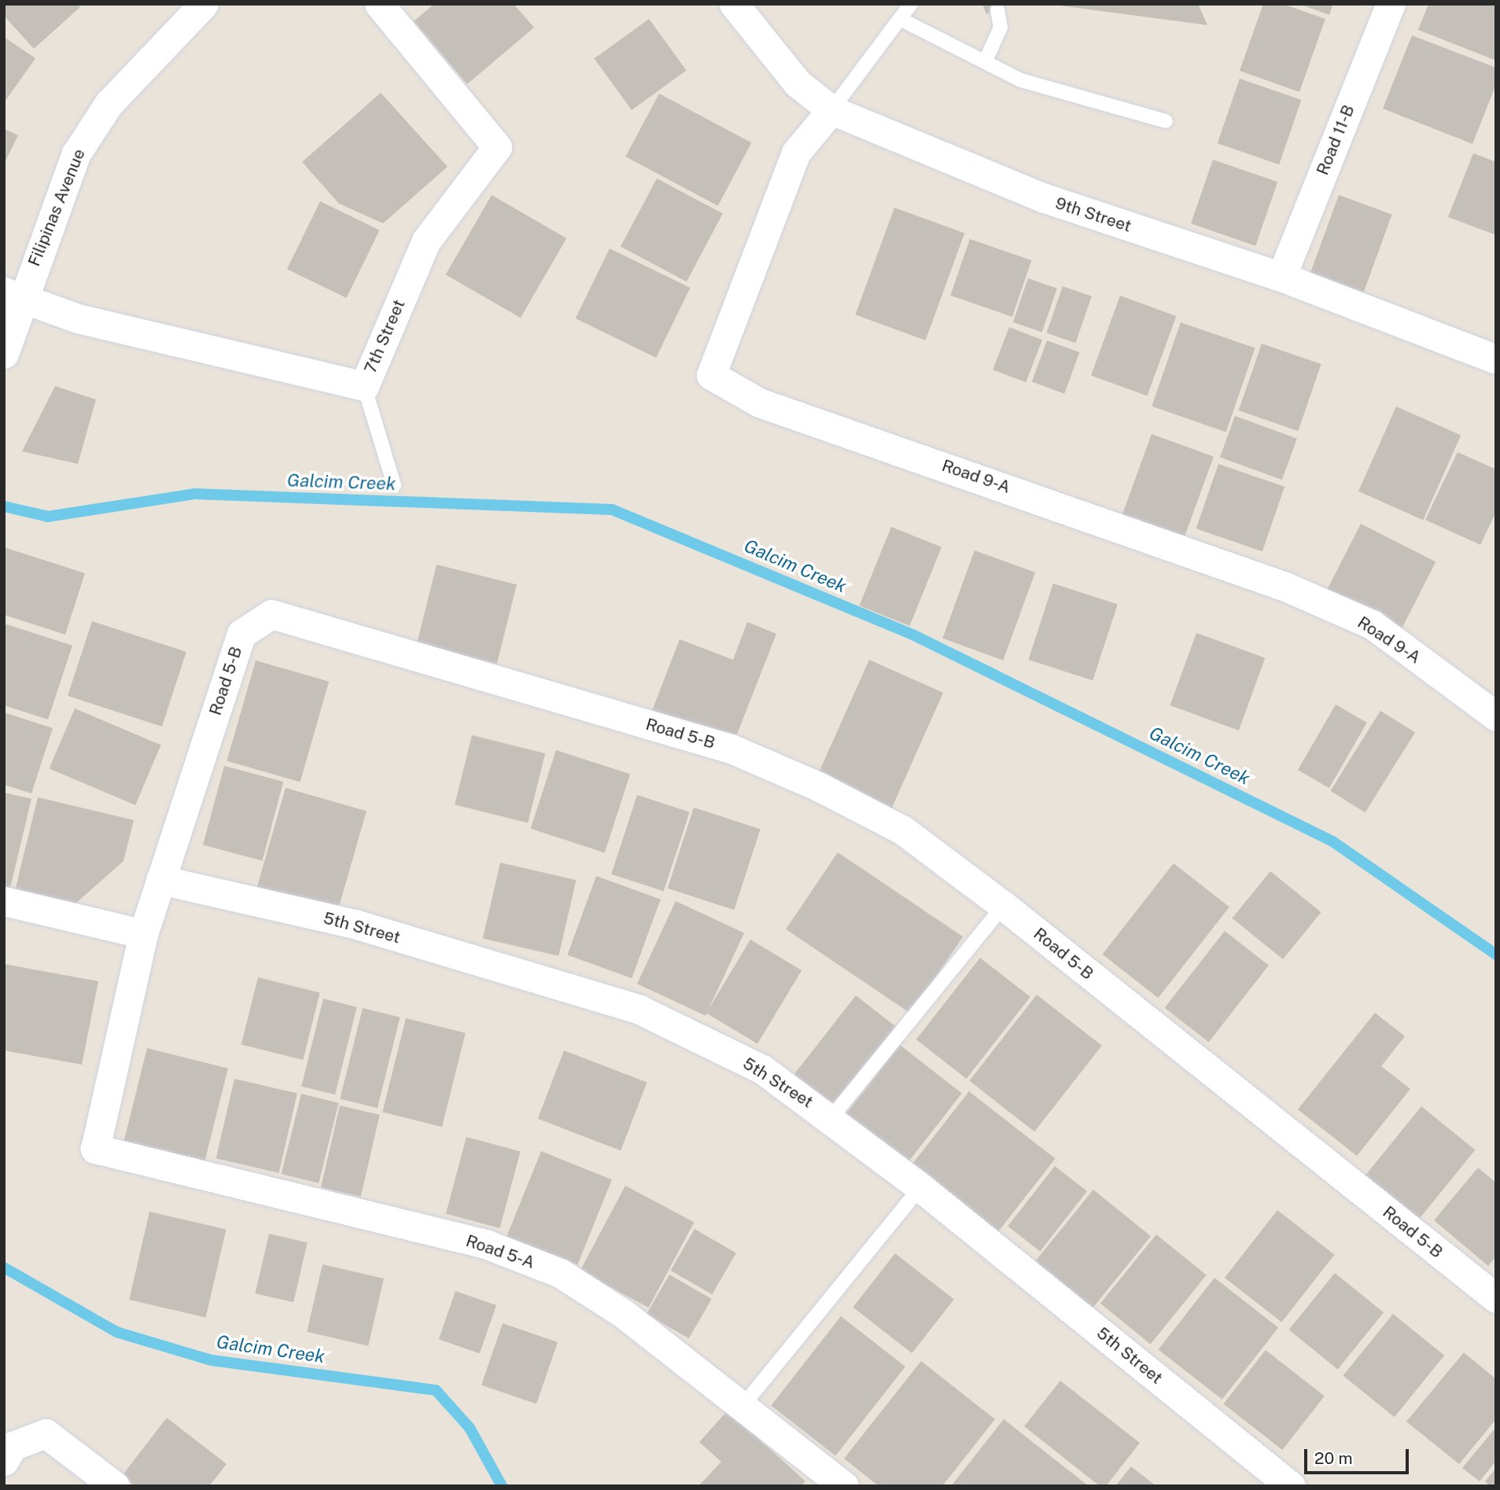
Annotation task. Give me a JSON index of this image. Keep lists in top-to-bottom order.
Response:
{
  "streets": {
    "street": [
      "Road 11-B",
      "Filipinas Avenue",
      "9th Street",
      "7th Street",
      "Road 9-A",
      "Road 5-B",
      "5th Street",
      "Road 5-A"
    ]
  },
  "crossings": [
    ["Road 11-B", "9th Street"],
    ["Filipinas Avenue", "7th Street"],
    ["9th Street", "Road 9-A"],
    ["Road 5-B", "5th Street"],
    ["Road 5-B", "Road 5-A"]
  ],
  "water": ["Galcim Creek"],
  "scale_bar": "20 m"
}
